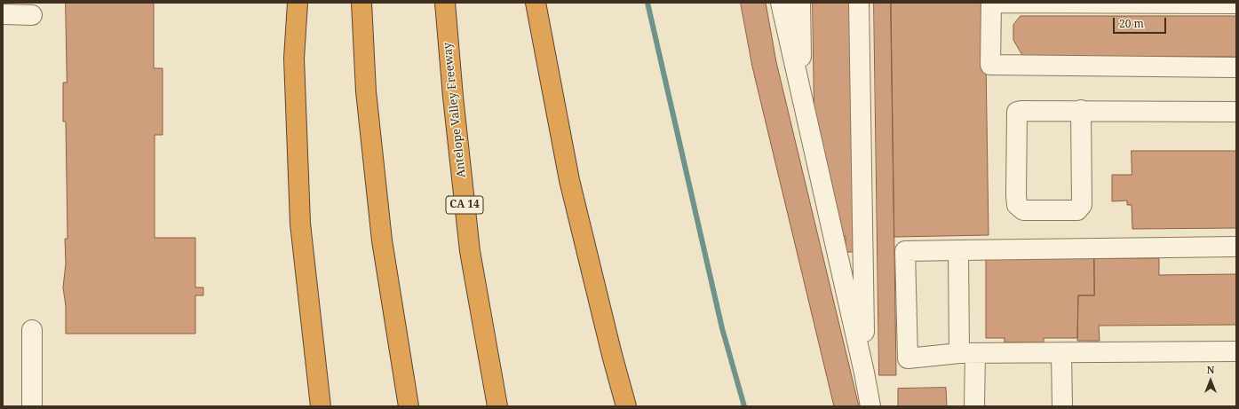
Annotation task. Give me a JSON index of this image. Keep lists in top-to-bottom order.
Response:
{
  "streets": {
    "highway": ["Antelope Valley Freeway", "CA 14"]
  },
  "scale_bar": "20 m",
  "north": "top"
}
